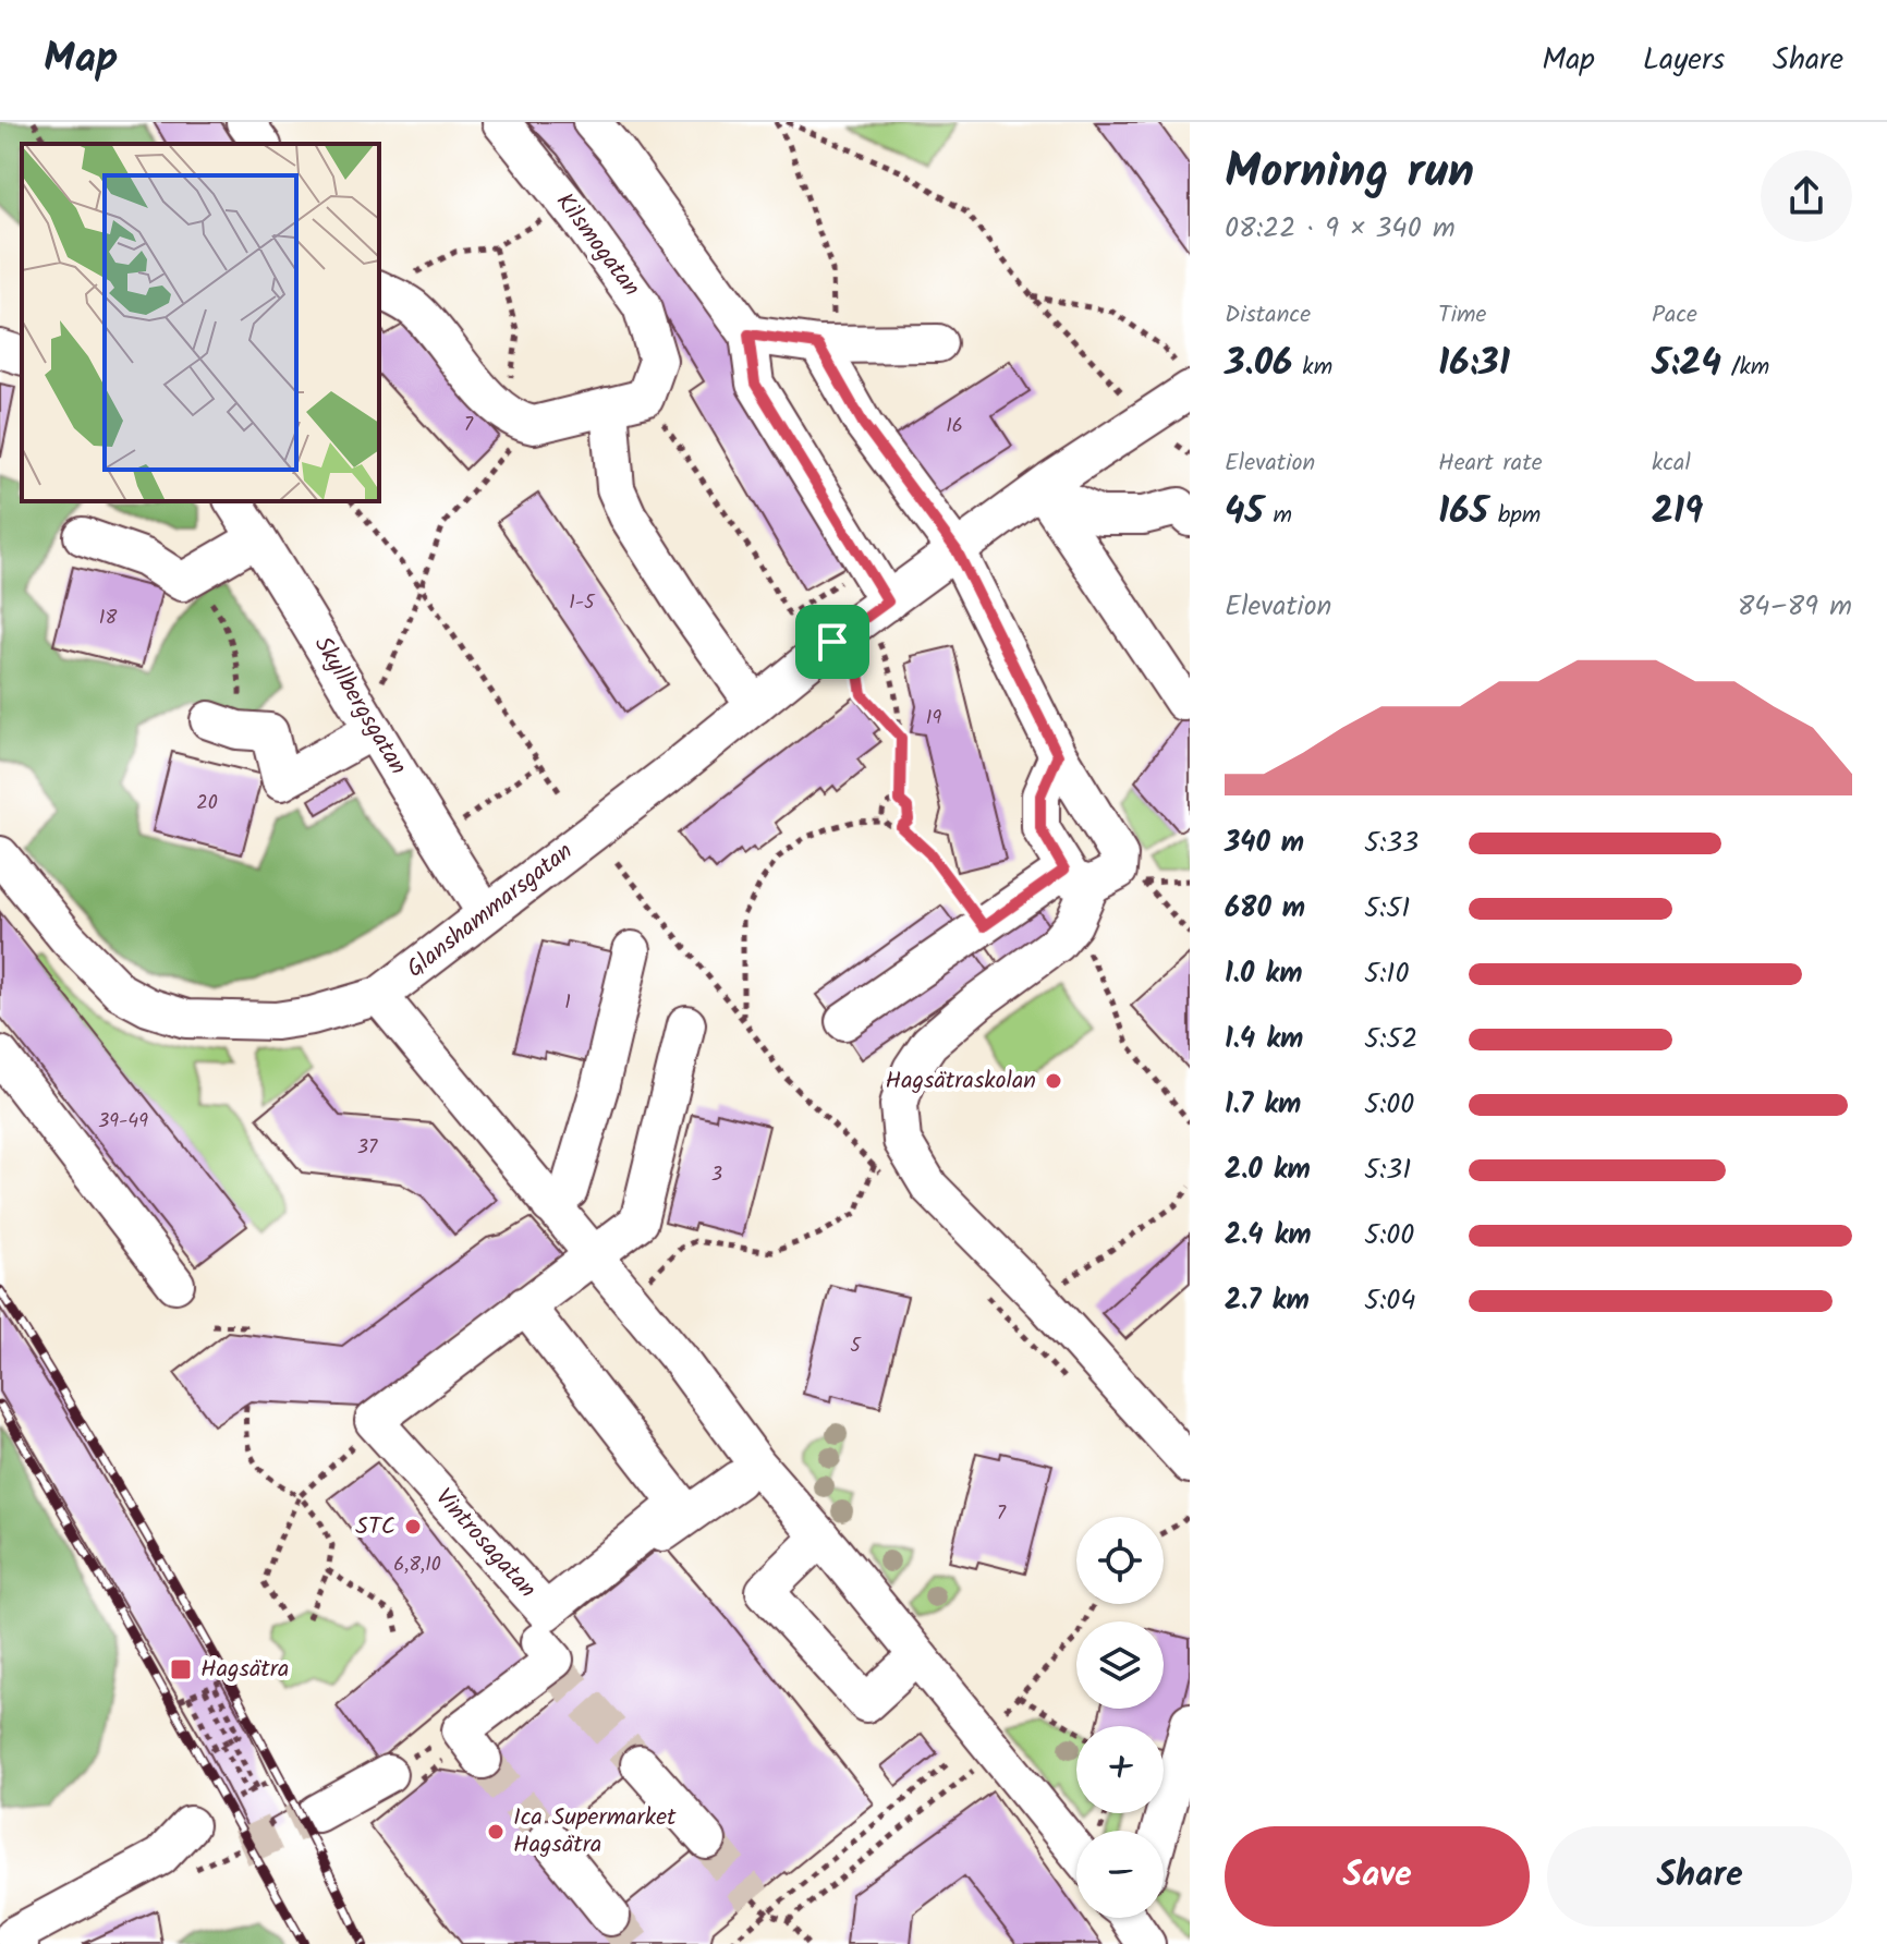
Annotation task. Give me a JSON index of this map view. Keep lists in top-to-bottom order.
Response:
{
  "streets": {
    "street": [
      "Kilsmogatan",
      "Skyllbergsgatan",
      "Glanshammarsgatan",
      "Vintrosagatan"
    ]
  },
  "crossings": [
    ["Kilsmogatan", "Glanshammarsgatan"],
    ["Skyllbergsgatan", "Glanshammarsgatan"]
  ],
  "places": {
    "other": ["Hagsätraskolan", "STC", "Ica Supermarket Hagsätra"],
    "transit": ["Hagsätra"]
  },
  "house_numbers": [
    "7",
    "16",
    "1-5",
    "18",
    "19",
    "20",
    "1",
    "39-49",
    "37",
    "3",
    "5",
    "7",
    "6,8,10"
  ],
  "page": {
    "header": "Map",
    "nav": ["Map", "Layers", "Share"],
    "heading": ["Morning run", "08:22 · 9 × 340 m"],
    "stats": [
      ["Distance", "3.06 km"],
      ["Time", "16:31"],
      ["Pace", "5:24 /km"],
      ["Elevation", "45 m"],
      ["Heart rate", "165 bpm"],
      ["kcal", "219"]
    ],
    "chart": ["Elevation", "84–89 m"],
    "list": [
      {
        "name": "340 m",
        "note": "5:33"
      },
      {
        "name": "680 m",
        "note": "5:51"
      },
      {
        "name": "1.0 km",
        "note": "5:10"
      },
      {
        "name": "1.4 km",
        "note": "5:52"
      },
      {
        "name": "1.7 km",
        "note": "5:00"
      },
      {
        "name": "2.0 km",
        "note": "5:31"
      },
      {
        "name": "2.4 km",
        "note": "5:00"
      },
      {
        "name": "2.7 km",
        "note": "5:04"
      }
    ],
    "map_buttons": ["+", "−"],
    "buttons": ["Save", "Share"]
  }
}
